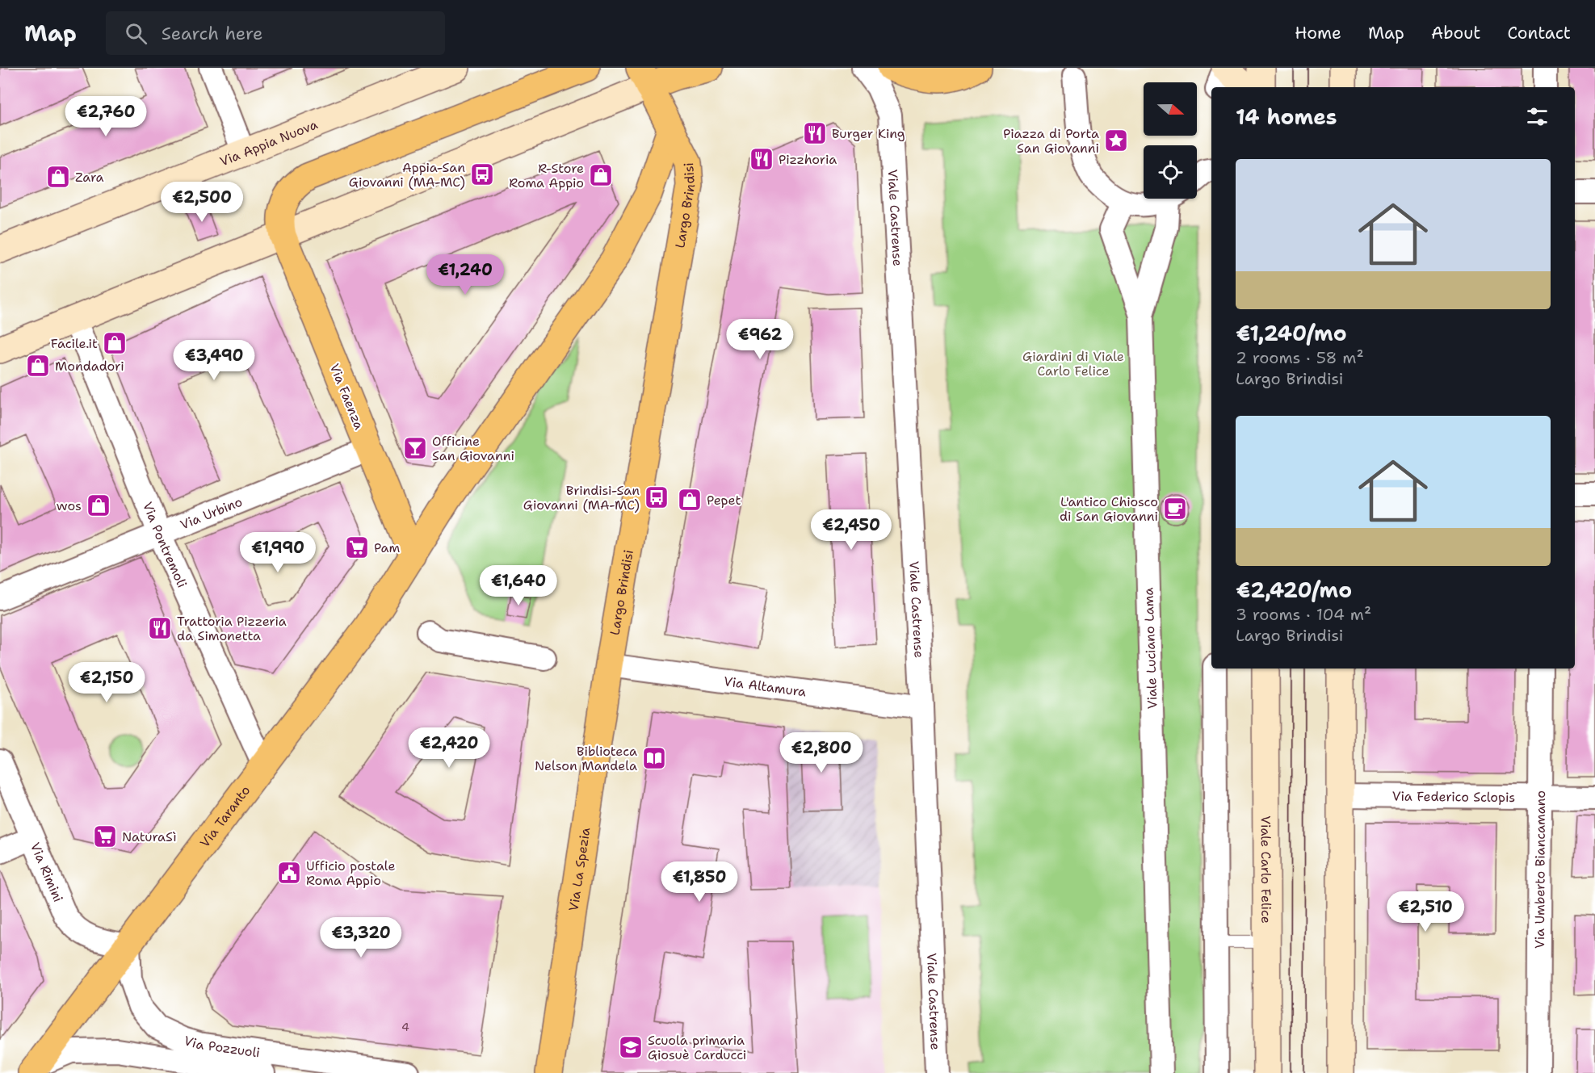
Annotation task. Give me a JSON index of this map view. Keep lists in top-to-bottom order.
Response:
{
  "streets": {
    "main road": [
      "Via Appia Nuova",
      "Largo Brindisi",
      "Via Faenza",
      "Via Taranto",
      "Via La Spezia",
      "Viale Carlo Felice"
    ],
    "street": [
      "Viale Castrense",
      "Via Urbino",
      "Via Pontremoli",
      "Viale Luciano Lama",
      "Via Altamura",
      "Via Federico Sclopis",
      "Via Umberto Biancamano",
      "Via Rimini",
      "Via Pozzuoli"
    ]
  },
  "crossings": [
    ["Largo Brindisi", "Via Faenza"],
    ["Largo Brindisi", "Via Altamura"],
    ["Largo Brindisi", "Via Taranto"],
    ["Largo Brindisi", "Via La Spezia"],
    ["Viale Castrense", "Via Altamura"],
    ["Via Faenza", "Via Urbino"],
    ["Via Faenza", "Via Taranto"],
    ["Via Urbino", "Via Pontremoli"],
    ["Via Pontremoli", "Via Taranto"],
    ["Via Altamura", "Via La Spezia"],
    ["Via Federico Sclopis", "Via Umberto Biancamano"],
    ["Via Taranto", "Via Rimini"],
    ["Via Taranto", "Via Pozzuoli"],
    ["Via Rimini", "Via Pozzuoli"]
  ],
  "parks": ["Giardini di Viale Carlo Felice"],
  "places": {
    "restaurant": ["Burger King", "Pizzhoria", "Trattoria Pizzeria da Simonetta"],
    "place": ["Piazza di Porta San Giovanni"],
    "bus stop": ["Appia-San Giovanni (MA-MC)", "Brindisi-San Giovanni (MA-MC)"],
    "shop": [
      "R-Store Roma Appio",
      "Zara",
      "Facile.it",
      "Mondadori",
      "Pepet",
      "wos"
    ],
    "bar": ["Officine San Giovanni"],
    "cafe": ["L'antico Chiosco di San Giovanni"],
    "supermarket": ["Pam", "NaturaSì"],
    "library": ["Biblioteca Nelson Mandela"],
    "public building": ["Ufficio postale Roma Appio"],
    "school or university": ["Scuola primaria Giosuè Carducci"]
  },
  "house_numbers": ["4"],
  "north": "right",
  "page": {
    "header": "Map",
    "search": "Search here",
    "nav": [
      "Home",
      "Map",
      "About",
      "Contact"
    ],
    "heading": "14 homes",
    "price": [
      "€2,760",
      "€2,500",
      "€1,240",
      "€962",
      "€3,490",
      "€2,450",
      "€1,990",
      "€1,640",
      "€2,150",
      "€2,420",
      "€2,800",
      "€1,850",
      "€2,510",
      "€3,320"
    ],
    "list": [
      {
        "name": "€1,240/mo",
        "note": "2 rooms · 58 m² · Largo Brindisi"
      },
      {
        "name": "€2,420/mo",
        "note": "3 rooms · 104 m² · Largo Brindisi"
      }
    ]
  }
}
